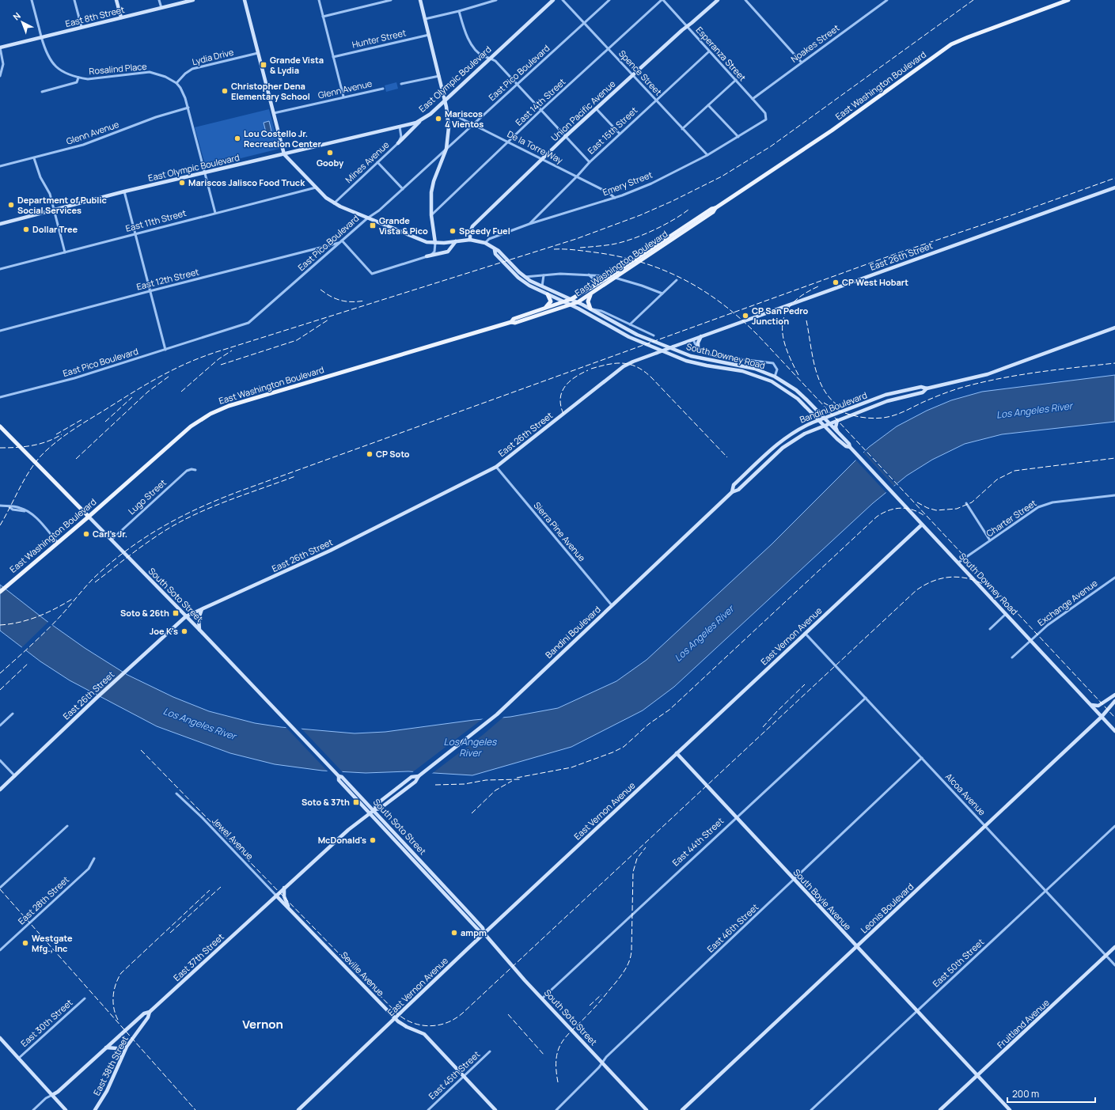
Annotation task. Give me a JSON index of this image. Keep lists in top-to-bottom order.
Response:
{
  "streets": {
    "main road": [
      "East 8th Street",
      "East Olympic Boulevard",
      "East Washington Boulevard",
      "Union Pacific Avenue",
      "East 26th Street",
      "South Downey Road",
      "Bandini Boulevard",
      "South Soto Street",
      "East Vernon Avenue",
      "South Boyle Avenue",
      "Leonis Boulevard",
      "East 37th Street",
      "Seville Avenue",
      "Fruitland Avenue",
      "East 38th Street"
    ],
    "street": [
      "Hunter Street",
      "Noakes Street",
      "Esperanza Street",
      "Lydia Drive",
      "Rosalind Place",
      "East Pico Boulevard",
      "Spence Street",
      "Glenn Avenue",
      "East 14th Street",
      "East 15th Street",
      "De la Torre Way",
      "Mines Avenue",
      "Emery Street",
      "East 11th Street",
      "East 12th Street",
      "Lugo Street",
      "Charter Street",
      "Sierra Pine Avenue",
      "Exchange Avenue",
      "Alcoa Avenue",
      "Jewel Avenue",
      "East 44th Street",
      "East 28th Street",
      "East 46th Street",
      "East 50th Street",
      "East 30th Street",
      "East 45th Street"
    ]
  },
  "crossings": [
    ["East 8th Street", "Rosalind Place"],
    ["Noakes Street", "Esperanza Street"],
    ["Esperanza Street", "East 14th Street"],
    ["Esperanza Street", "Union Pacific Avenue"],
    ["Esperanza Street", "East 15th Street"],
    ["Esperanza Street", "Emery Street"],
    ["Lydia Drive", "Rosalind Place"],
    ["East Pico Boulevard", "Spence Street"],
    ["East Pico Boulevard", "De la Torre Way"],
    ["East Pico Boulevard", "East 12th Street"],
    ["Spence Street", "East 14th Street"],
    ["Spence Street", "Union Pacific Avenue"],
    ["Spence Street", "East 15th Street"],
    ["Spence Street", "Emery Street"],
    ["East Olympic Boulevard", "Mines Avenue"],
    ["East Washington Boulevard", "South Downey Road"],
    ["East Washington Boulevard", "South Soto Street"],
    ["East 14th Street", "De la Torre Way"],
    ["Union Pacific Avenue", "De la Torre Way"],
    ["Union Pacific Avenue", "South Downey Road"],
    ["East 15th Street", "De la Torre Way"],
    ["East 15th Street", "Emery Street"],
    ["De la Torre Way", "Emery Street"],
    ["Emery Street", "South Downey Road"],
    ["East 26th Street", "South Downey Road"],
    ["East 26th Street", "Sierra Pine Avenue"],
    ["East 26th Street", "South Soto Street"],
    ["South Downey Road", "Bandini Boulevard"],
    ["South Downey Road", "Charter Street"],
    ["South Downey Road", "Exchange Avenue"],
    ["South Downey Road", "East Vernon Avenue"],
    ["South Downey Road", "Leonis Boulevard"],
    ["Bandini Boulevard", "Sierra Pine Avenue"],
    ["Bandini Boulevard", "South Soto Street"],
    ["Bandini Boulevard", "East 37th Street"],
    ["Lugo Street", "South Soto Street"],
    ["South Soto Street", "East Vernon Avenue"],
    ["South Soto Street", "East 44th Street"],
    ["South Soto Street", "East 46th Street"],
    ["South Soto Street", "East 37th Street"],
    ["East Vernon Avenue", "Alcoa Avenue"],
    ["East Vernon Avenue", "South Boyle Avenue"],
    ["East Vernon Avenue", "Seville Avenue"],
    ["Alcoa Avenue", "East 44th Street"],
    ["Alcoa Avenue", "Leonis Boulevard"],
    ["Alcoa Avenue", "East 46th Street"],
    ["Alcoa Avenue", "East 50th Street"],
    ["Alcoa Avenue", "Fruitland Avenue"],
    ["Jewel Avenue", "East 37th Street"],
    ["Jewel Avenue", "Seville Avenue"],
    ["East 44th Street", "South Boyle Avenue"],
    ["South Boyle Avenue", "Leonis Boulevard"],
    ["South Boyle Avenue", "East 46th Street"],
    ["South Boyle Avenue", "East 50th Street"],
    ["South Boyle Avenue", "Fruitland Avenue"],
    ["East 37th Street", "Seville Avenue"],
    ["East 37th Street", "East 38th Street"],
    ["Seville Avenue", "East 45th Street"]
  ],
  "districts": ["Vernon"],
  "water": ["Los Angeles River"],
  "places": {
    "transit": [
      "Grande Vista & Lydia",
      "Grande Vista & Pico",
      "Soto & 26th",
      "Soto & 37th"
    ],
    "other": [
      "Christopher Dena Elementary School",
      "Mariscos 4 Vientos",
      "Lou Costello Jr. Recreation Center",
      "Gooby",
      "Mariscos Jalisco Food Truck",
      "Department of Public Social Services",
      "Dollar Tree",
      "Speedy Fuel",
      "CP West Hobart",
      "CP San Pedro Junction",
      "CP Soto",
      "Carl's Jr.",
      "Joe K's",
      "McDonald's",
      "ampm",
      "Westgate Mfg., Inc"
    ]
  },
  "scale_bar": "200 m",
  "north": "top left"
}
